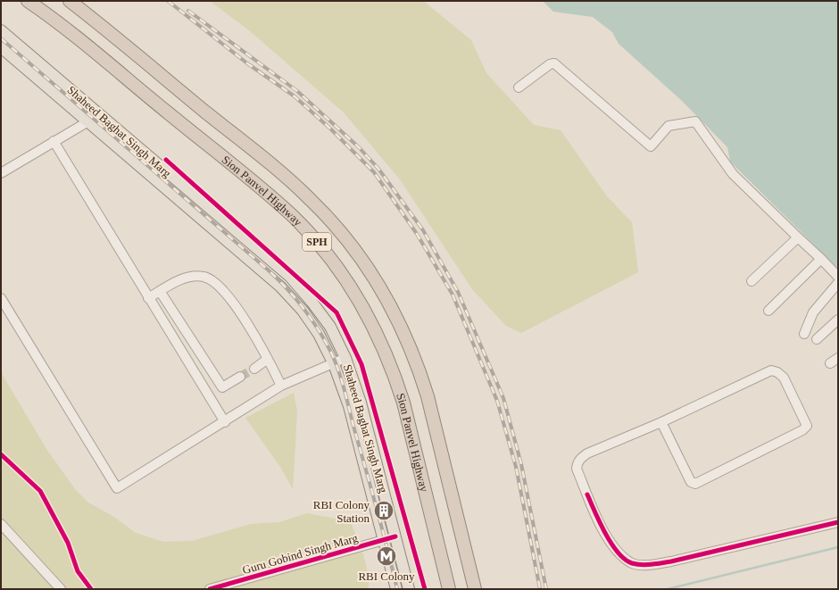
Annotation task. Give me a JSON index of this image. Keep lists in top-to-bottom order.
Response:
{
  "streets": {
    "highway": ["Sion Panvel Highway", "SPH"],
    "main road": ["Shaheed Baghat Singh Marg"],
    "street": ["Guru Gobind Singh Marg"]
  },
  "crossings": [
    ["Shaheed Baghat Singh Marg", "Guru Gobind Singh Marg"]
  ],
  "places": {
    "building": ["RBI Colony Station"],
    "metro station": ["RBI Colony"]
  }
}
